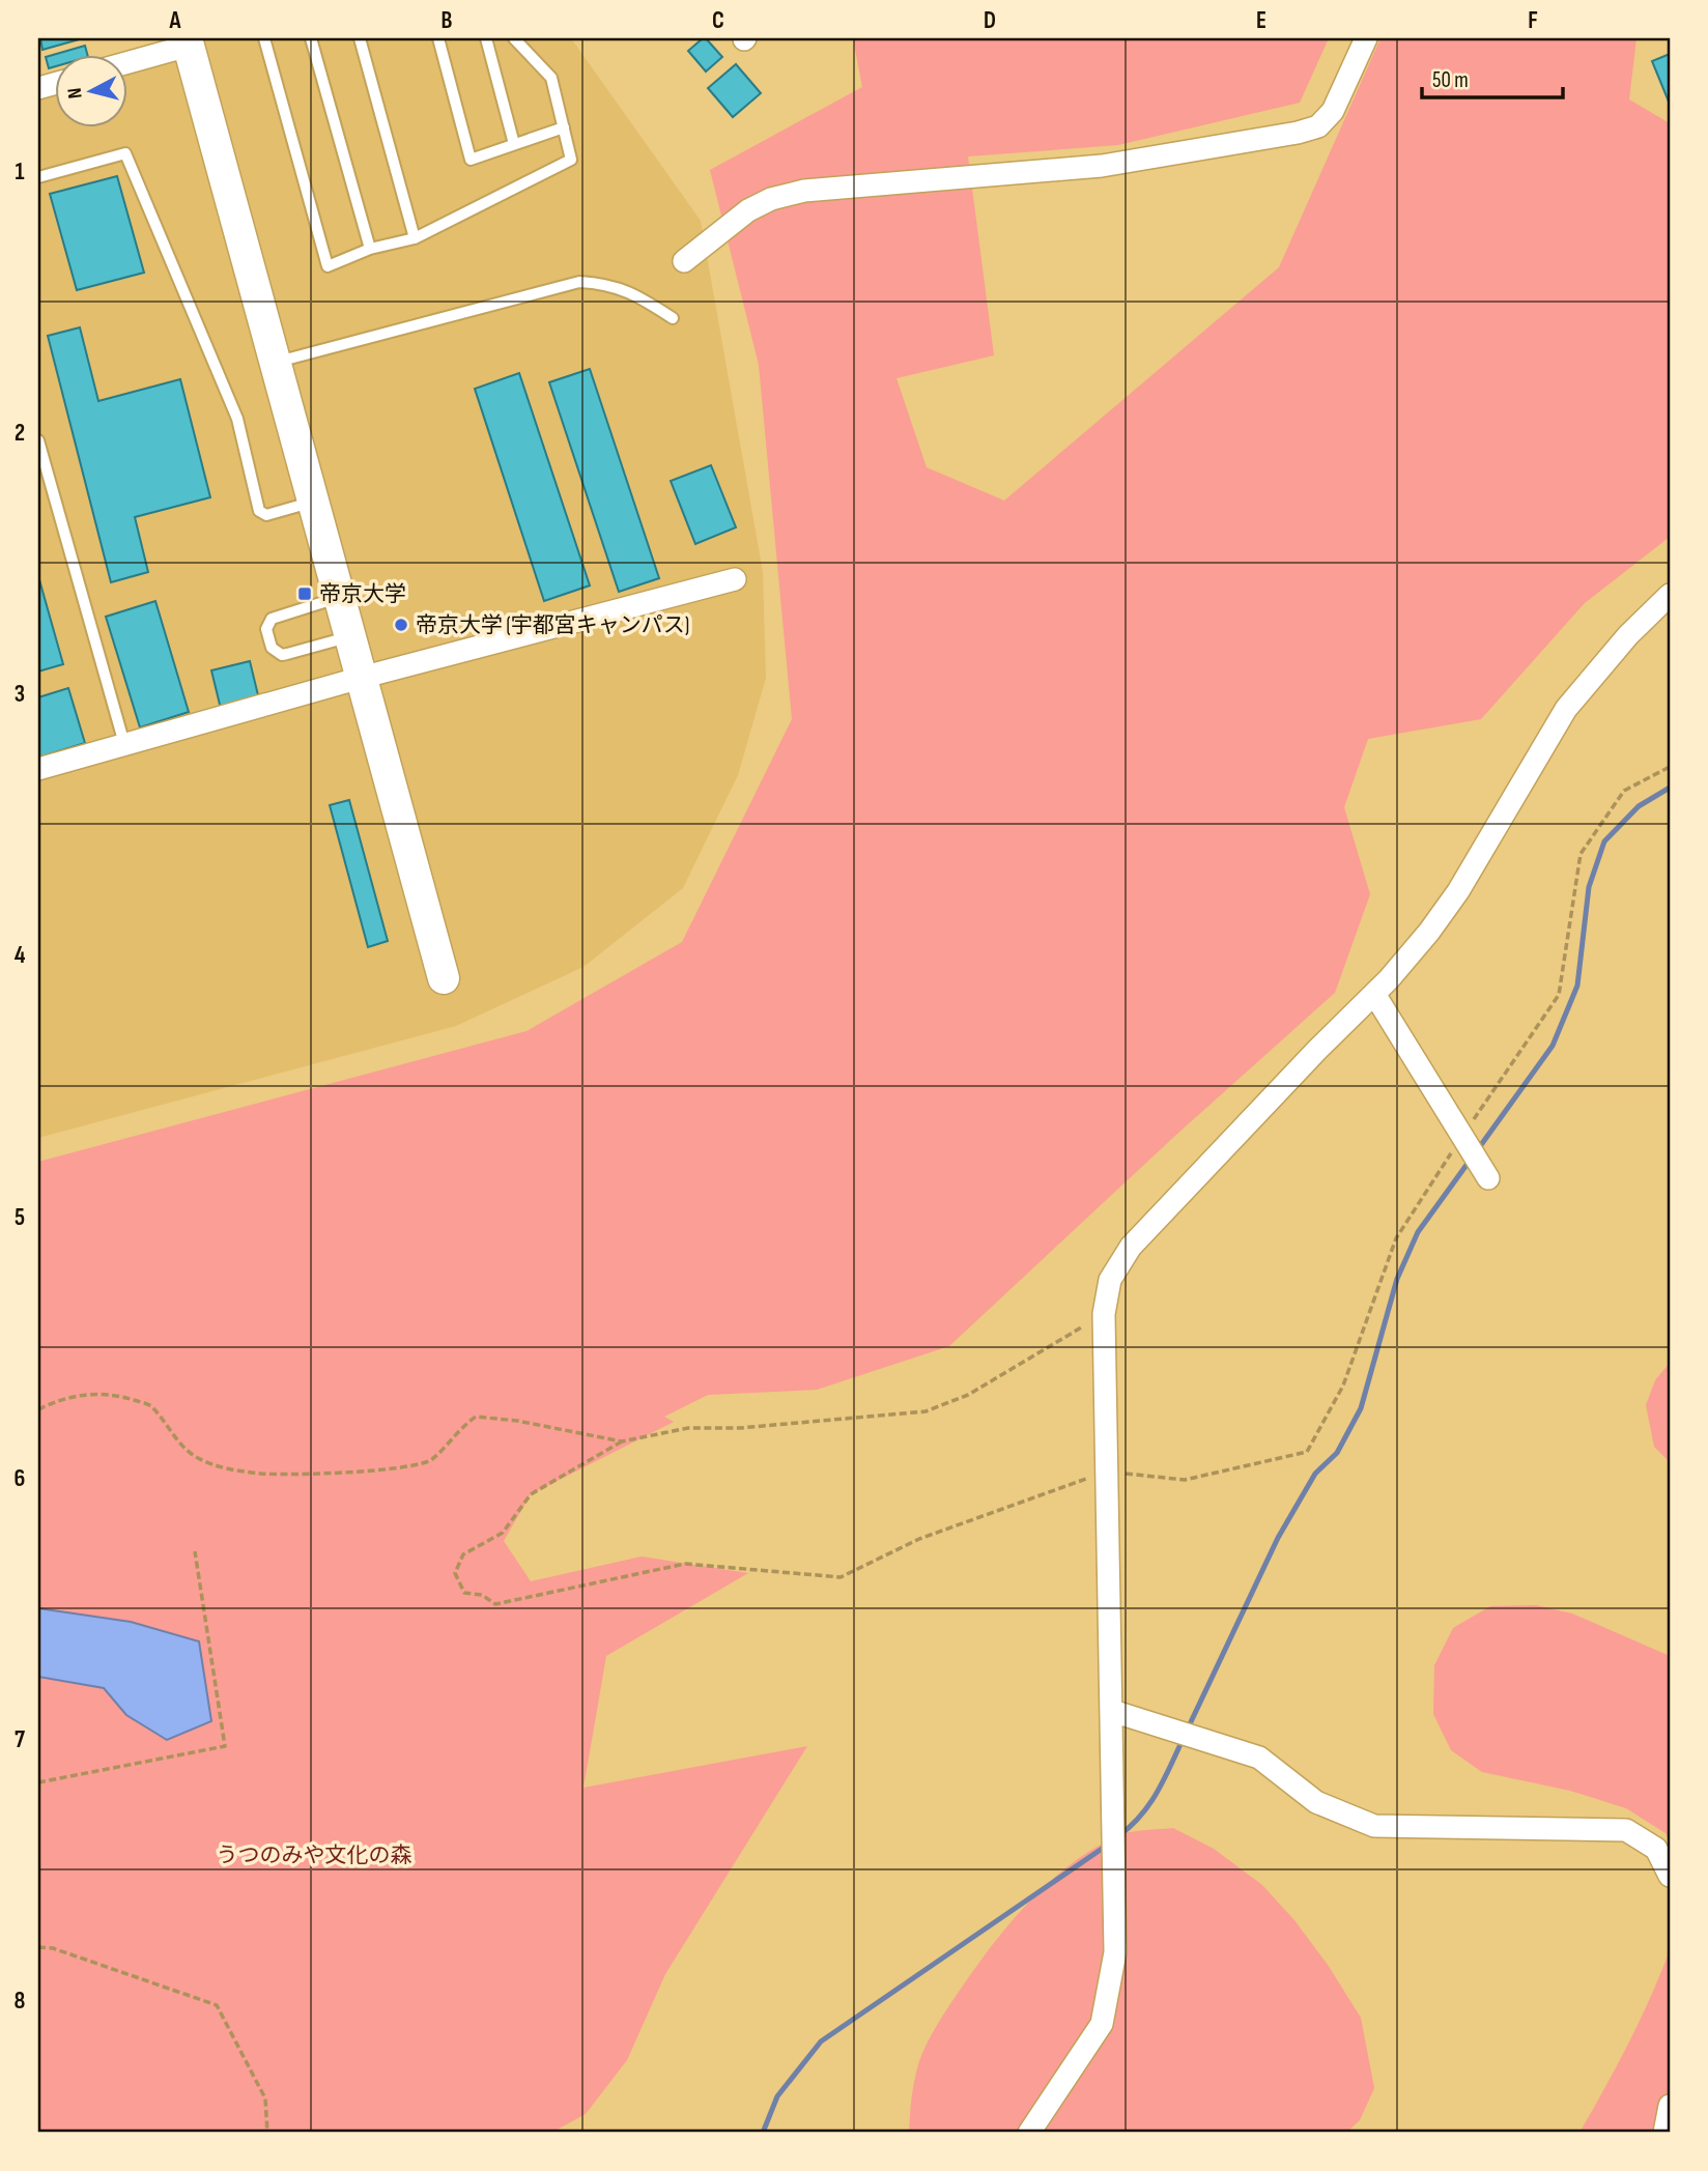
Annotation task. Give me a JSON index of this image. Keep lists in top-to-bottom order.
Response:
{
  "parks": ["うつのみや文化の森"],
  "places": {
    "transit": ["帝京大学"],
    "other": ["帝京大学 (宇都宮キャンパス)"]
  },
  "scale_bar": "50 m",
  "north": "left",
  "grid": {
    "columns": [
      "A",
      "B",
      "C",
      "D",
      "E",
      "F"
    ],
    "rows": [
      "1",
      "2",
      "3",
      "4",
      "5",
      "6",
      "7",
      "8"
    ]
  }
}
